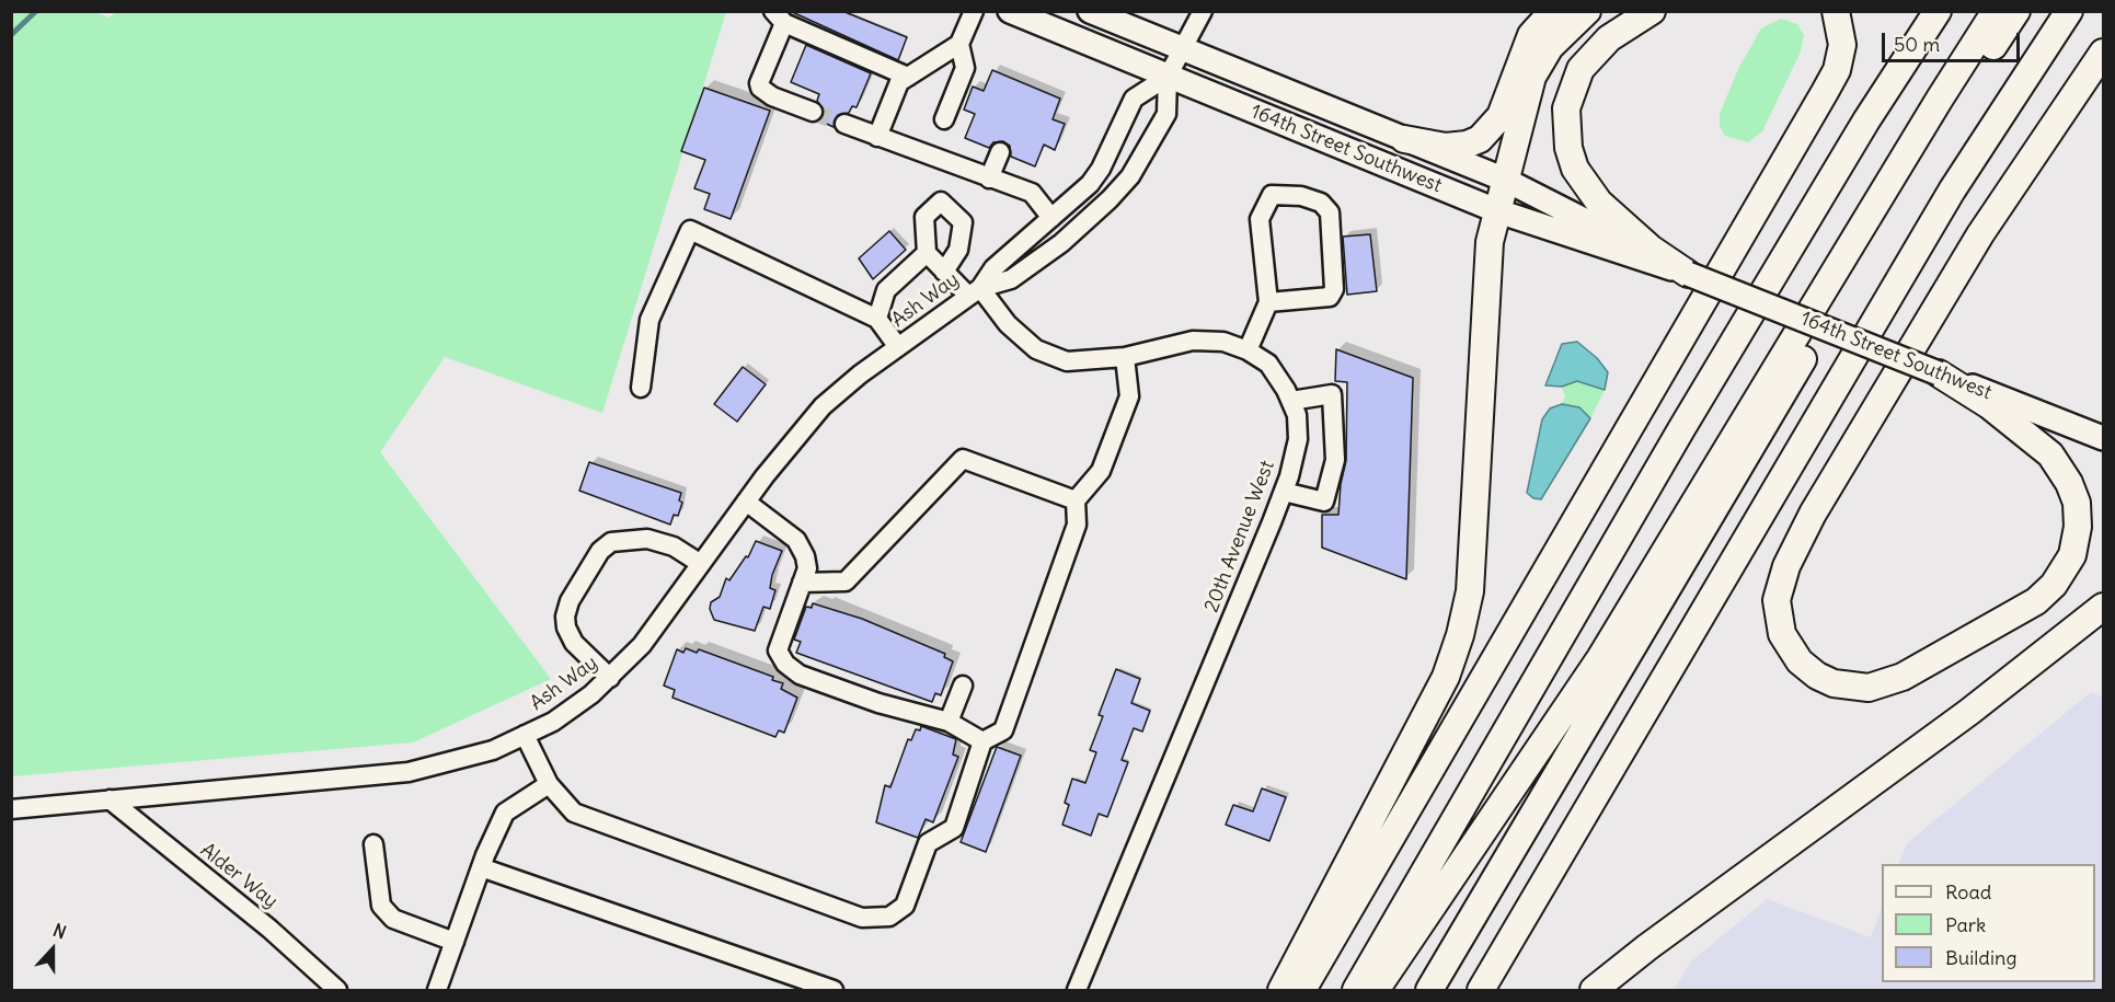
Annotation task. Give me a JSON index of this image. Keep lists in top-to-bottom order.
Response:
{
  "streets": {
    "main road": ["164th Street Southwest"],
    "street": ["Ash Way", "20th Avenue West", "Alder Way"]
  },
  "crossings": [
    ["164th Street Southwest", "Ash Way"],
    ["Ash Way", "20th Avenue West"],
    ["Ash Way", "Alder Way"]
  ],
  "legend": ["Road", "Park", "Building"],
  "scale_bar": "50 m",
  "north": "top"
}
